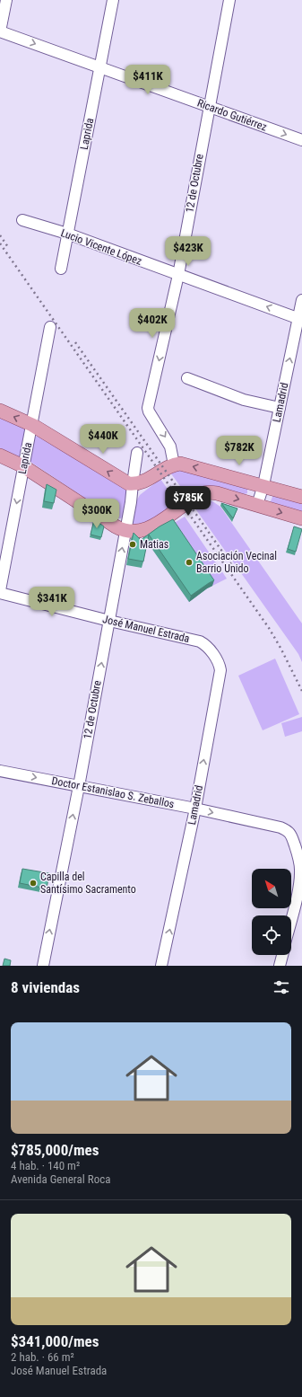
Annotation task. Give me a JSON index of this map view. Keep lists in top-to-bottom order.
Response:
{
  "streets": {
    "street": [
      "Ricardo Gutiérrez",
      "Laprida",
      "12 de Octubre",
      "Lucio Vicente López",
      "Lamadrid",
      "José Manuel Estrada",
      "Doctor Estanislao S. Zeballos"
    ]
  },
  "crossings": [
    ["Ricardo Gutiérrez", "Laprida"],
    ["Ricardo Gutiérrez", "12 de Octubre"],
    ["Laprida", "Lucio Vicente López"],
    ["Laprida", "José Manuel Estrada"],
    ["12 de Octubre", "Lucio Vicente López"],
    ["12 de Octubre", "José Manuel Estrada"],
    ["12 de Octubre", "Doctor Estanislao S. Zeballos"],
    ["Lucio Vicente López", "Lamadrid"],
    ["Lamadrid", "José Manuel Estrada"],
    ["Lamadrid", "Doctor Estanislao S. Zeballos"]
  ],
  "one_way": ["Ricardo Gutiérrez", "Lamadrid", "Doctor Estanislao S. Zeballos"],
  "places": ["Matias", "Asociación Vecinal Barrio Unido", "Capilla del Santísimo Sacramento"],
  "north": "top left",
  "page": {
    "price": [
      "$411K",
      "$423K",
      "$402K",
      "$440K",
      "$782K",
      "$785K",
      "$300K",
      "$341K"
    ],
    "heading": "8 viviendas",
    "list": [
      {
        "name": "$785,000/mes",
        "note": "4 hab. · 140 m² · Avenida General Roca"
      },
      {
        "name": "$341,000/mes",
        "note": "2 hab. · 66 m² · José Manuel Estrada"
      }
    ]
  }
}
